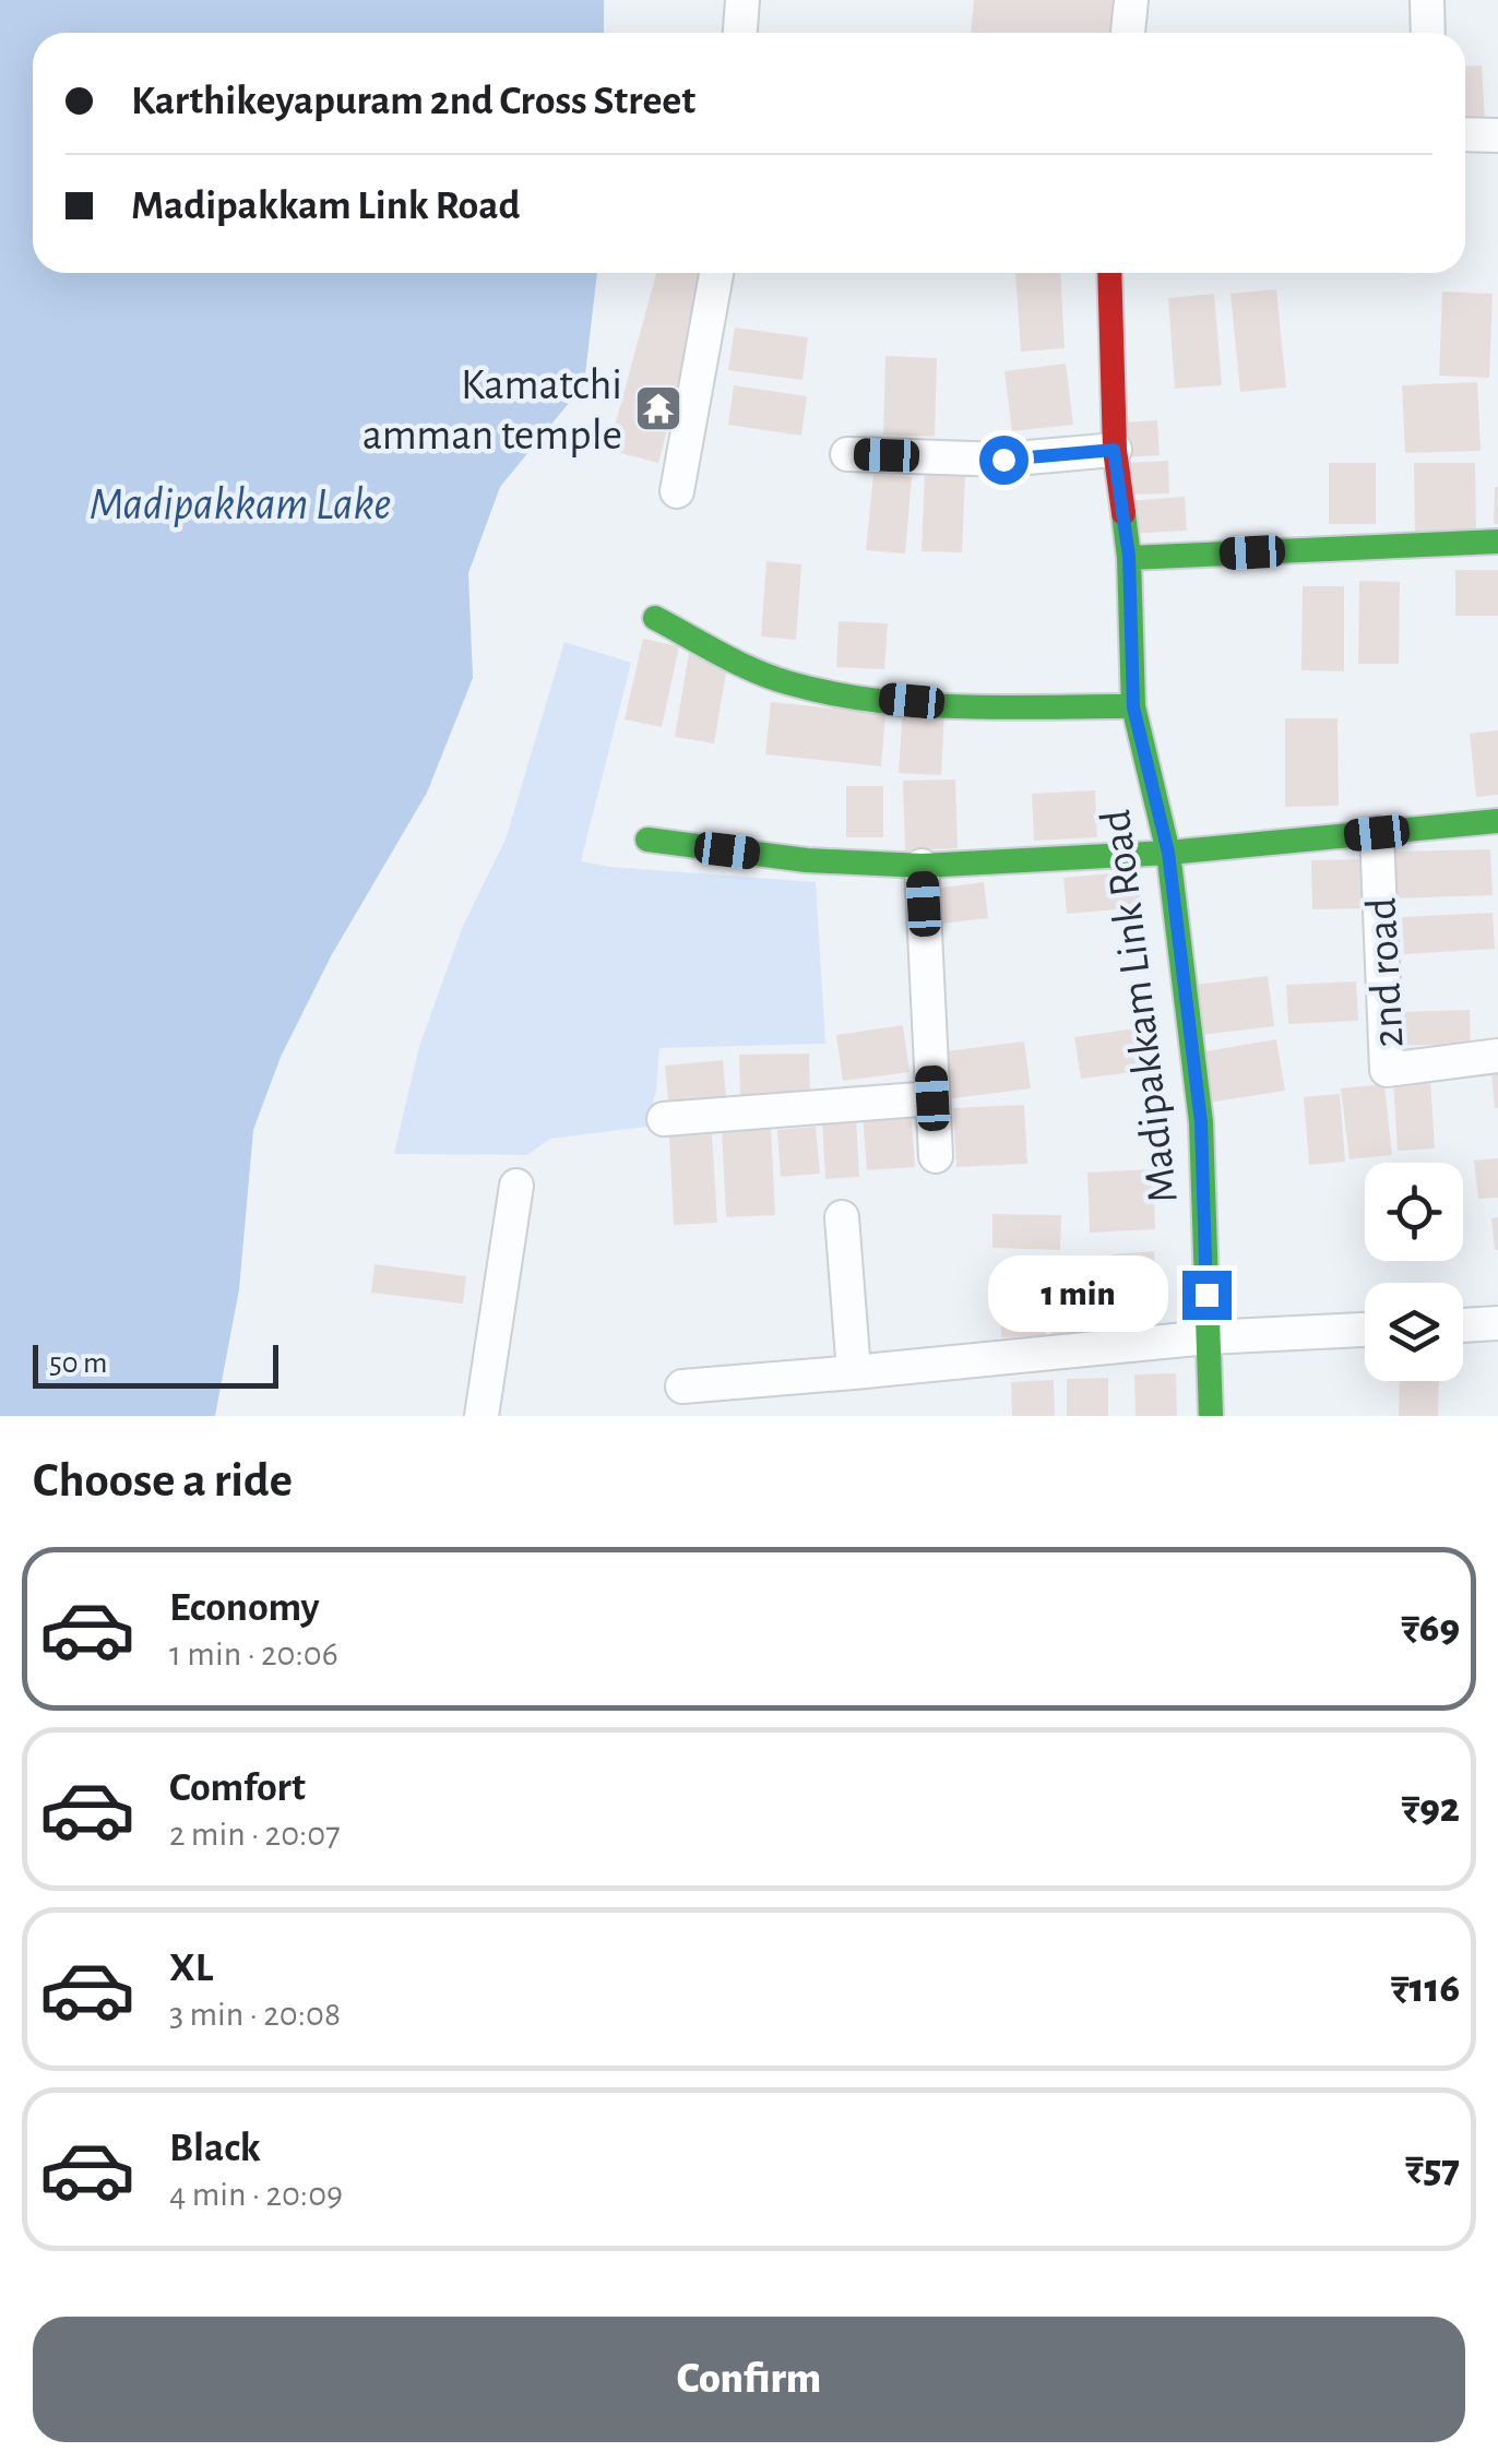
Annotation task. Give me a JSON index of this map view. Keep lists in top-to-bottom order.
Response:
{
  "streets": {
    "street": ["2nd road", "Madipakkam Link Road"]
  },
  "water": ["Madipakkam Lake"],
  "places": {
    "temple": ["Kamatchi amman temple"]
  },
  "scale_bar": "50 m",
  "page": {
    "banner": ["Karthikeyapuram 2nd Cross Street", "Madipakkam Link Road"],
    "bubble": "1 min",
    "scale": "50 m",
    "heading": "Choose a ride",
    "list": [
      {
        "name": "Economy",
        "note": "1 min · 20:06",
        "value": "₹69"
      },
      {
        "name": "Comfort",
        "note": "2 min · 20:07",
        "value": "₹92"
      },
      {
        "name": "XL",
        "note": "3 min · 20:08",
        "value": "₹116"
      },
      {
        "name": "Black",
        "note": "4 min · 20:09",
        "value": "₹57"
      }
    ],
    "buttons": "Confirm"
  }
}
